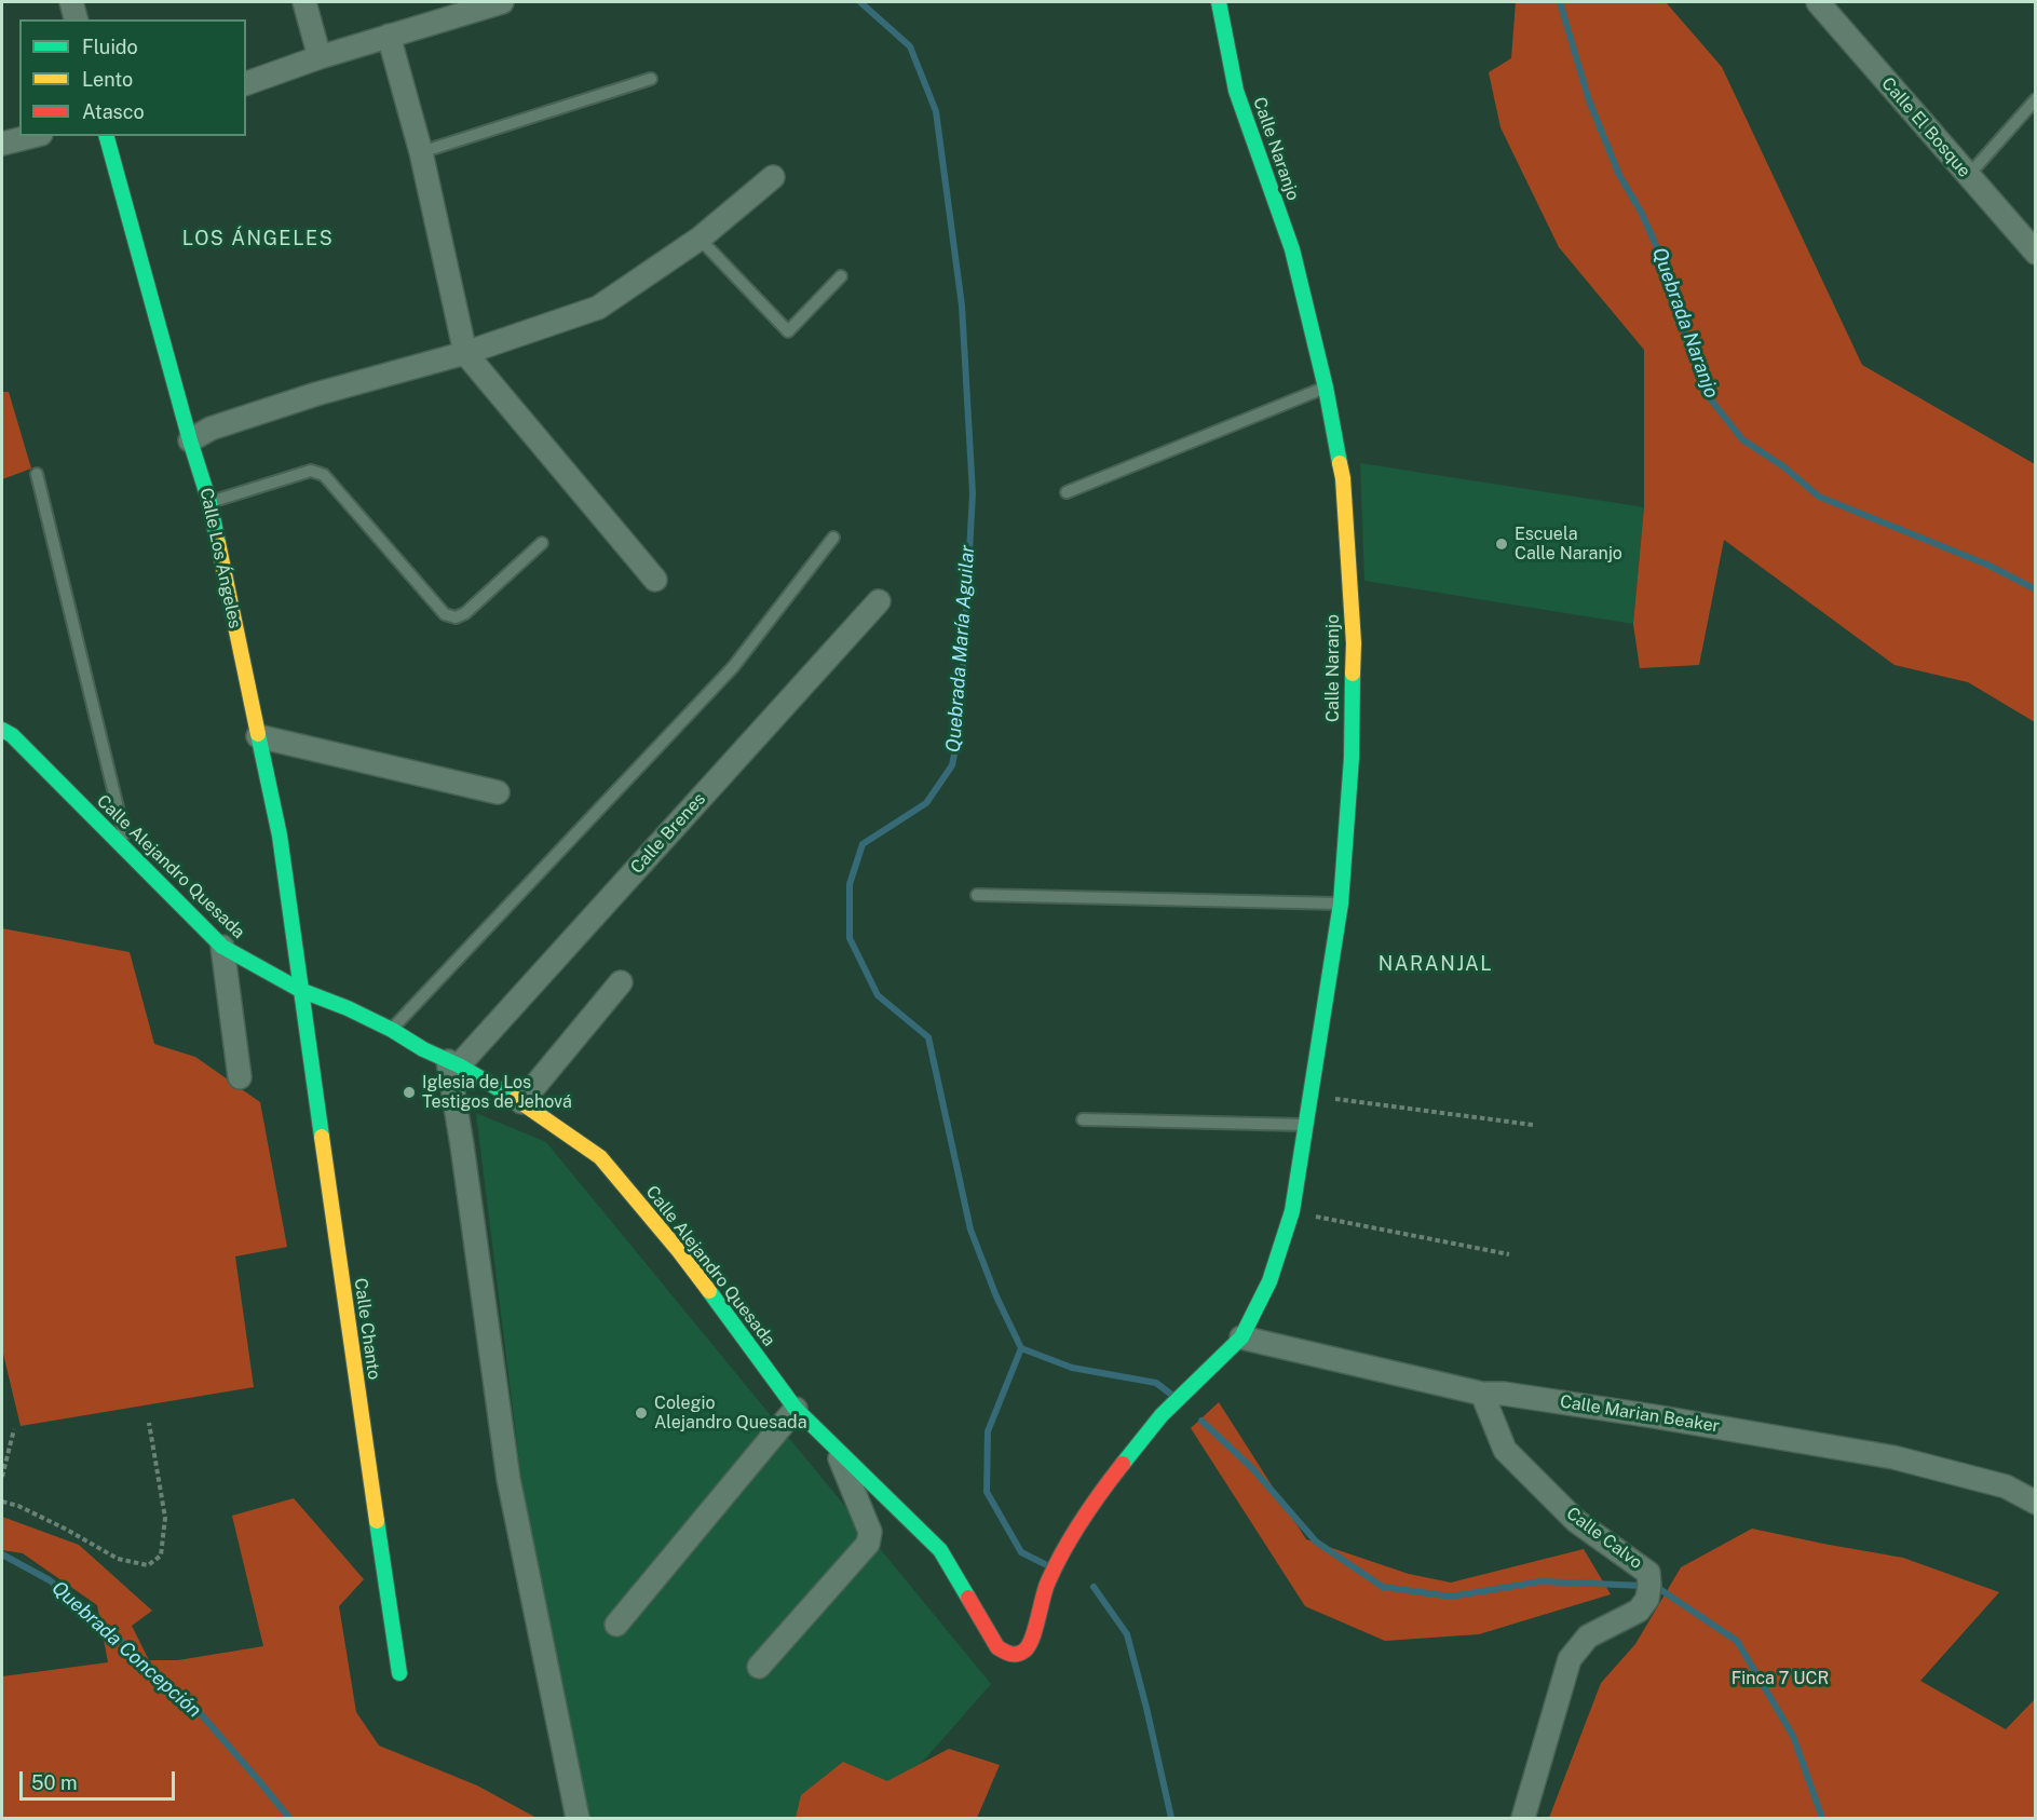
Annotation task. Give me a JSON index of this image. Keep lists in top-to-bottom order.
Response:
{
  "streets": {
    "street": [
      "Calle El Bosque",
      "Calle Naranjo",
      "Calle Los Ángeles",
      "Calle Brenes",
      "Calle Alejandro Quesada",
      "Calle Chanto",
      "Calle Marian Beaker",
      "Calle Calvo"
    ]
  },
  "crossings": [
    ["Calle Naranjo", "Calle Alejandro Quesada"],
    ["Calle Naranjo", "Calle Marian Beaker"],
    ["Calle Los Ángeles", "Calle Alejandro Quesada"],
    ["Calle Los Ángeles", "Calle Chanto"],
    ["Calle Brenes", "Calle Alejandro Quesada"],
    ["Calle Alejandro Quesada", "Calle Chanto"],
    ["Calle Alejandro Quesada", "Calle Marian Beaker"],
    ["Calle Marian Beaker", "Calle Calvo"]
  ],
  "districts": ["LOS ÁNGELES", "NARANJAL"],
  "water": ["Quebrada Naranjo", "Quebrada María Aguilar", "Quebrada Concepción"],
  "parks": ["Finca 7 UCR"],
  "places": ["Escuela Calle Naranjo", "Iglesia de Los Testigos de Jehová", "Colegio Alejandro Quesada"],
  "legend": ["Fluido", "Lento", "Atasco"],
  "scale_bar": "50 m"
}
